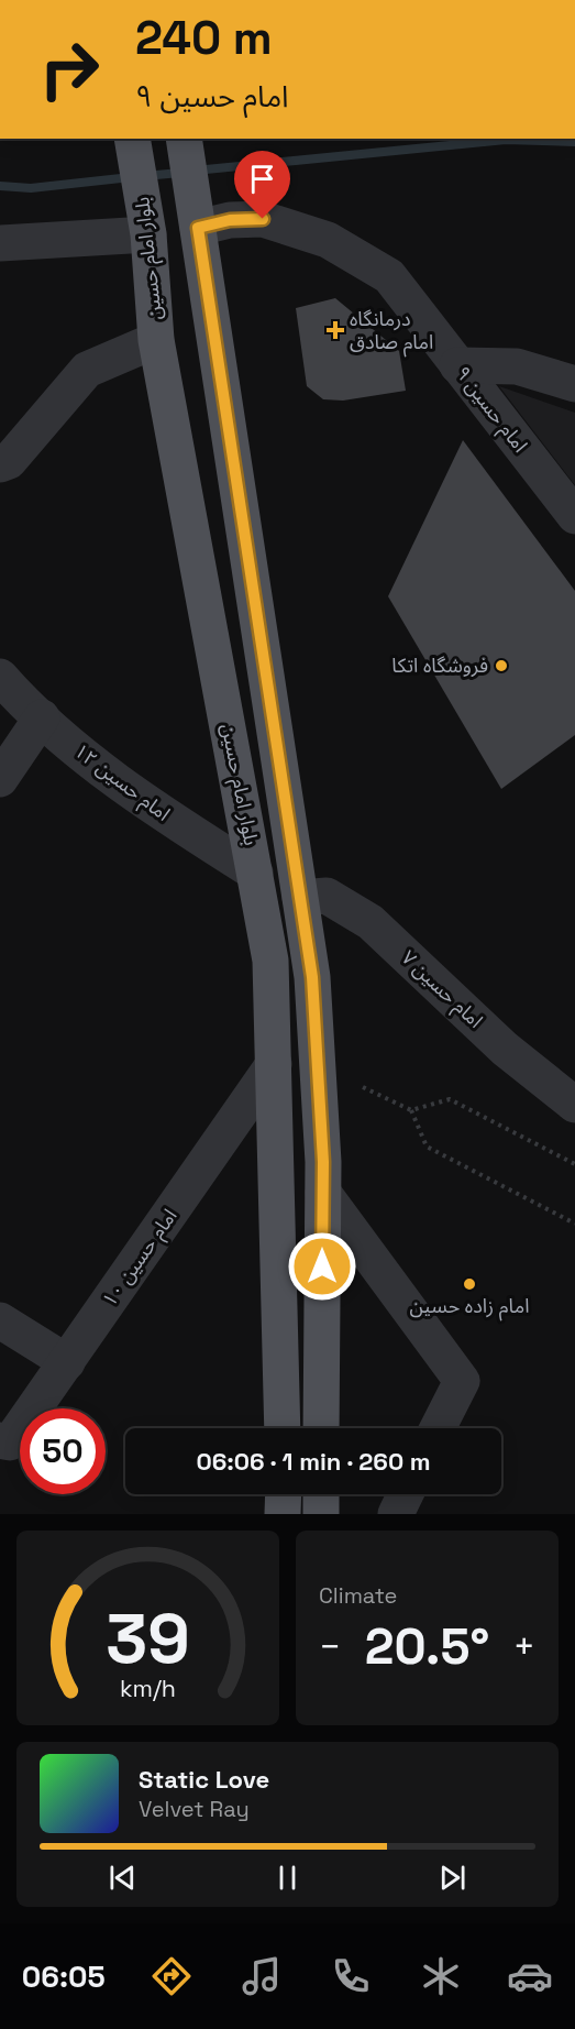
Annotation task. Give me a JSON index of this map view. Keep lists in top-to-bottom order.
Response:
{
  "streets": {
    "main road": ["بلوار امام حسین"],
    "street": [
      "امام حسین ۹",
      "امام حسین ۱۲",
      "امام حسین ۷",
      "امام حسین ۱۰"
    ]
  },
  "crossings": [
    ["بلوار امام حسین", "امام حسین ۹"],
    ["بلوار امام حسین", "امام حسین ۱۲"],
    ["بلوار امام حسین", "امام حسین ۷"],
    ["بلوار امام حسین", "امام حسین ۱۰"]
  ],
  "places": {
    "health": ["درمانگاه امام صادق"],
    "other": ["فروشگاه اتکا", "امام زاده حسین"]
  },
  "page": {
    "turn": ["240 m", "امام حسین ۹"],
    "limit": "50",
    "trip": "06:06 · 1 min · 260 m",
    "tile": "Climate",
    "heat": ["−", "20.5°", "+"],
    "song": ["Static Love", "Velvet Ray"],
    "tabs": "06:05",
    "gauge": ["39", "km/h"]
  }
}
